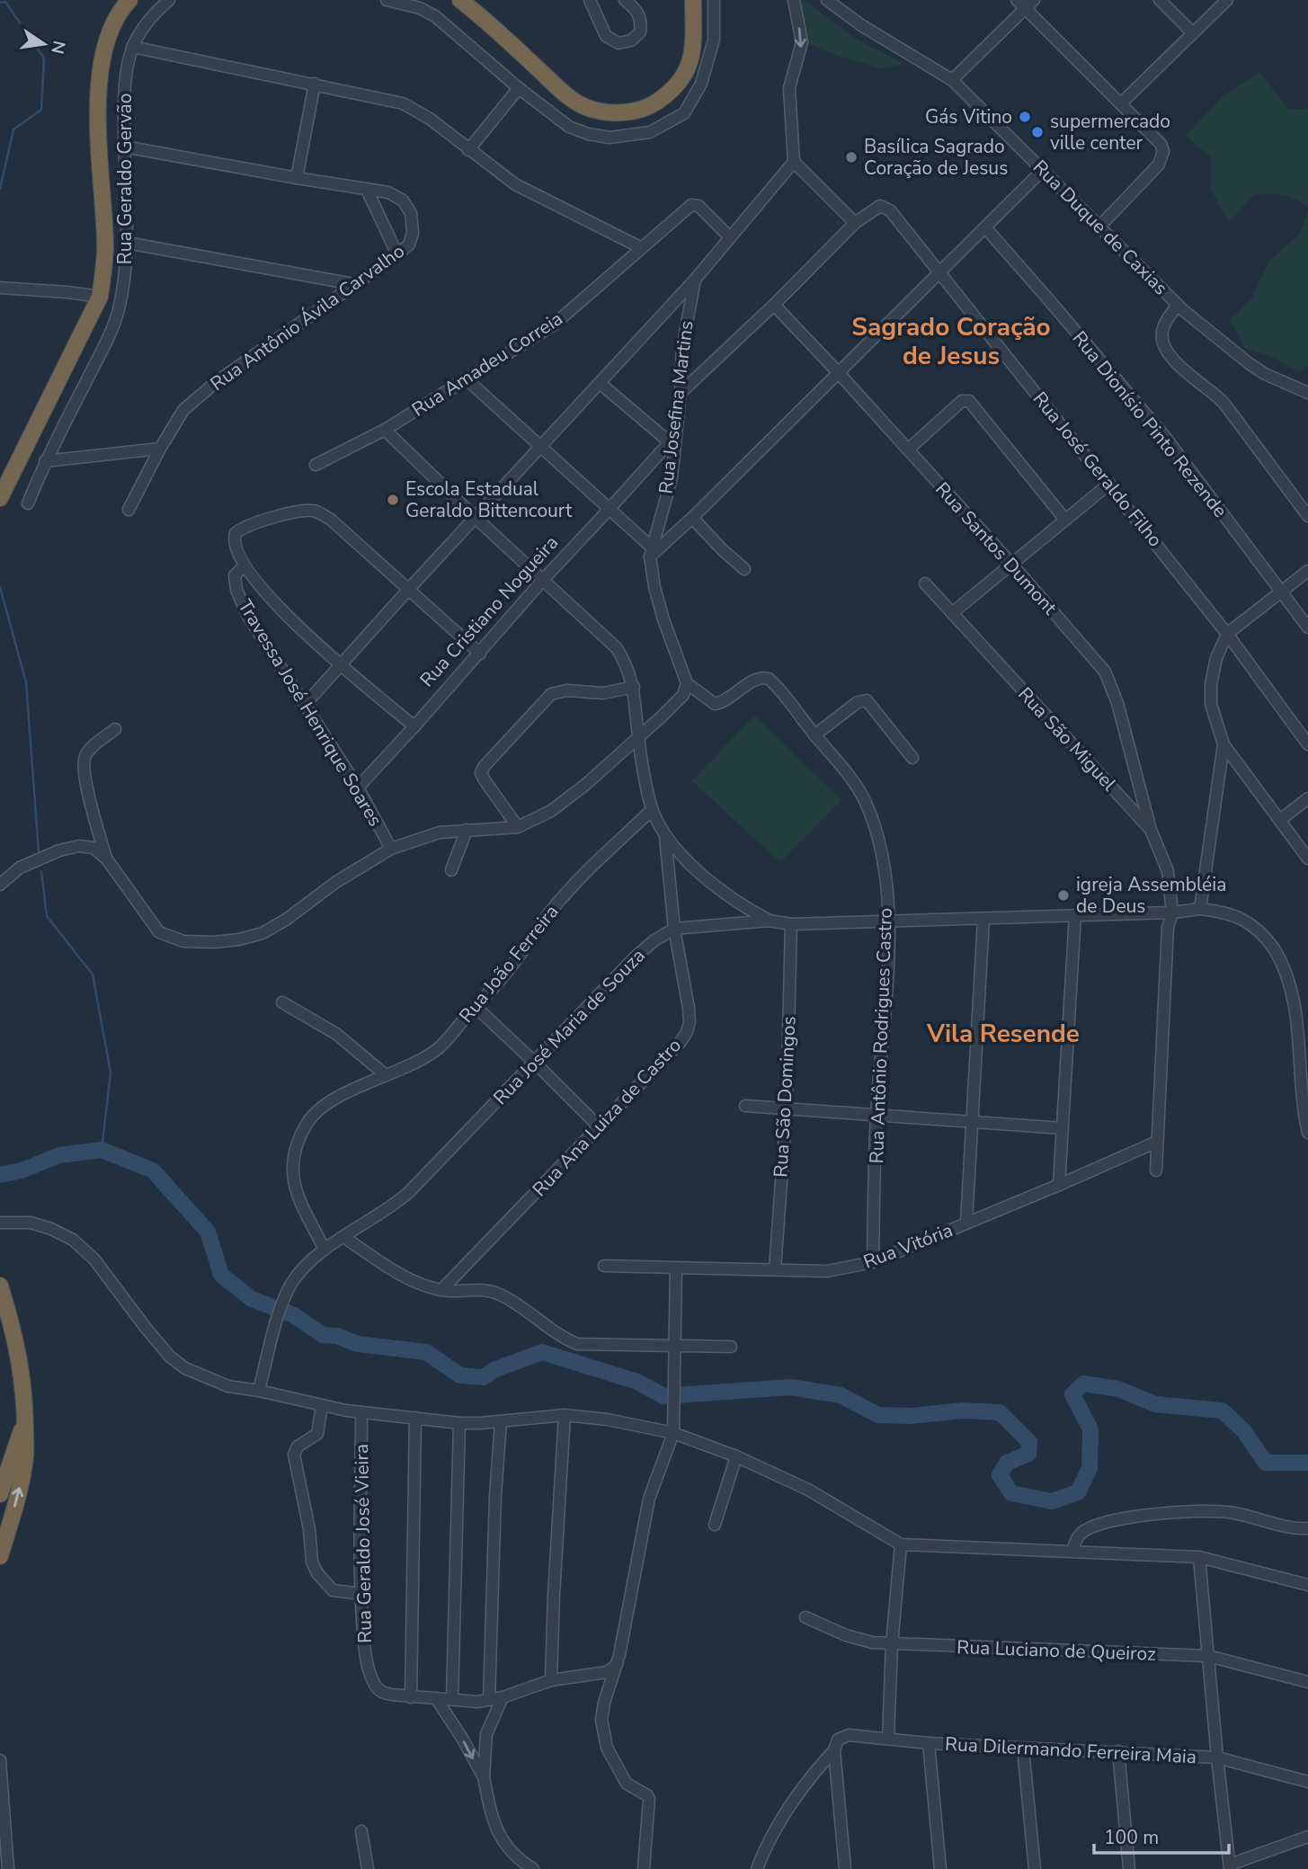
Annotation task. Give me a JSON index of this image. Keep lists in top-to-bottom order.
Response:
{
  "streets": {
    "street": [
      "Rua Geraldo Gervão",
      "Rua Duque de Caxias",
      "Rua Antônio Ávila Carvalho",
      "Rua Amadeu Correia",
      "Rua Josefina Martins",
      "Rua Dionísio Pinto Rezende",
      "Rua José Geraldo Filho",
      "Rua Santos Dumont",
      "Rua Cristiano Nogueira",
      "Travessa José Henrique Soares",
      "Rua São Miguel",
      "Rua João Ferreira",
      "Rua José Maria de Souza",
      "Rua Antônio Rodrigues Castro",
      "Rua São Domingos",
      "Rua Ana Luiza de Castro",
      "Rua Vitória",
      "Rua Geraldo José Vieira",
      "Rua Luciano de Queiroz",
      "Rua Dilermando Ferreira Maia"
    ]
  },
  "crossings": [
    ["Rua Geraldo Gervão", "Rua Antônio Ávila Carvalho"],
    ["Rua Josefina Martins", "Rua Cristiano Nogueira"],
    ["Rua Josefina Martins", "Rua Antônio Rodrigues Castro"],
    ["Rua Santos Dumont", "Rua São Miguel"],
    ["Rua Cristiano Nogueira", "Travessa José Henrique Soares"],
    ["Rua São Miguel", "Rua José Maria de Souza"],
    ["Rua São Miguel", "Rua Vitória"],
    ["Rua João Ferreira", "Rua José Maria de Souza"],
    ["Rua José Maria de Souza", "Rua Antônio Rodrigues Castro"],
    ["Rua José Maria de Souza", "Rua São Domingos"],
    ["Rua José Maria de Souza", "Rua Ana Luiza de Castro"],
    ["Rua Antônio Rodrigues Castro", "Rua Vitória"],
    ["Rua São Domingos", "Rua Vitória"]
  ],
  "districts": ["Sagrado Coração de Jesus", "Vila Resende"],
  "places": [
    "Gás Vitino",
    "supermercado ville center",
    "Basílica Sagrado Coração de Jesus",
    "Escola Estadual Geraldo Bittencourt",
    "igreja Assembléia de Deus"
  ],
  "scale_bar": "100 m",
  "north": "right"
}
